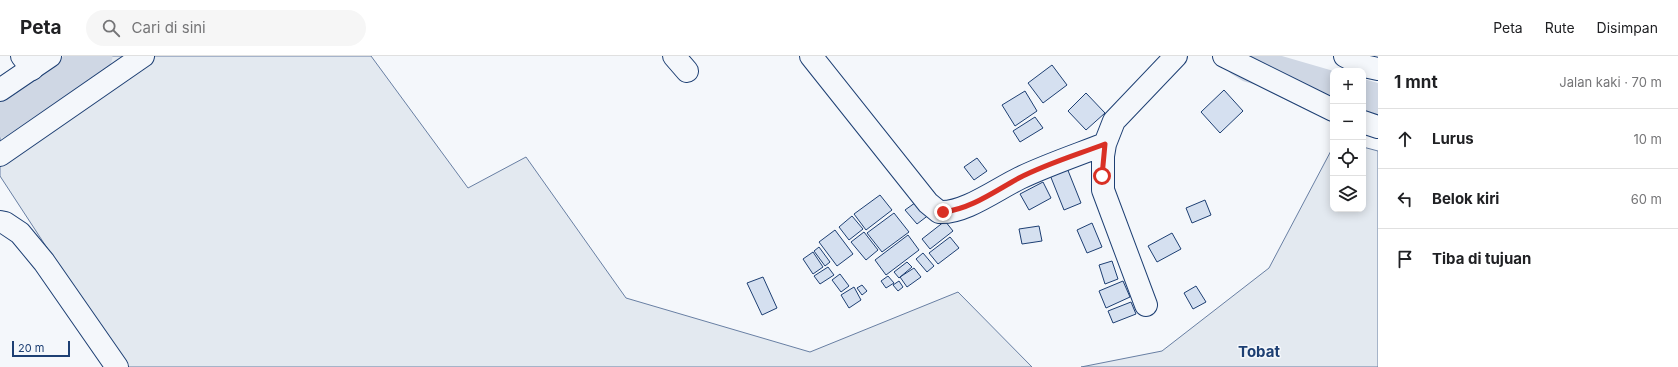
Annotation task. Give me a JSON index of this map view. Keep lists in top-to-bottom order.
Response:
{
  "districts": ["Tobat"],
  "scale_bar": "20 m",
  "page": {
    "header": "Peta",
    "search": "Cari di sini",
    "nav": ["Peta", "Rute", "Disimpan"],
    "heading": ["1 mnt", "Jalan kaki · 70 m"],
    "map_buttons": ["+", "−"],
    "list": [
      ["Lurus", "10 m"],
      ["Belok kiri", "60 m"],
      "Tiba di tujuan"
    ],
    "scale": "20 m"
  }
}
